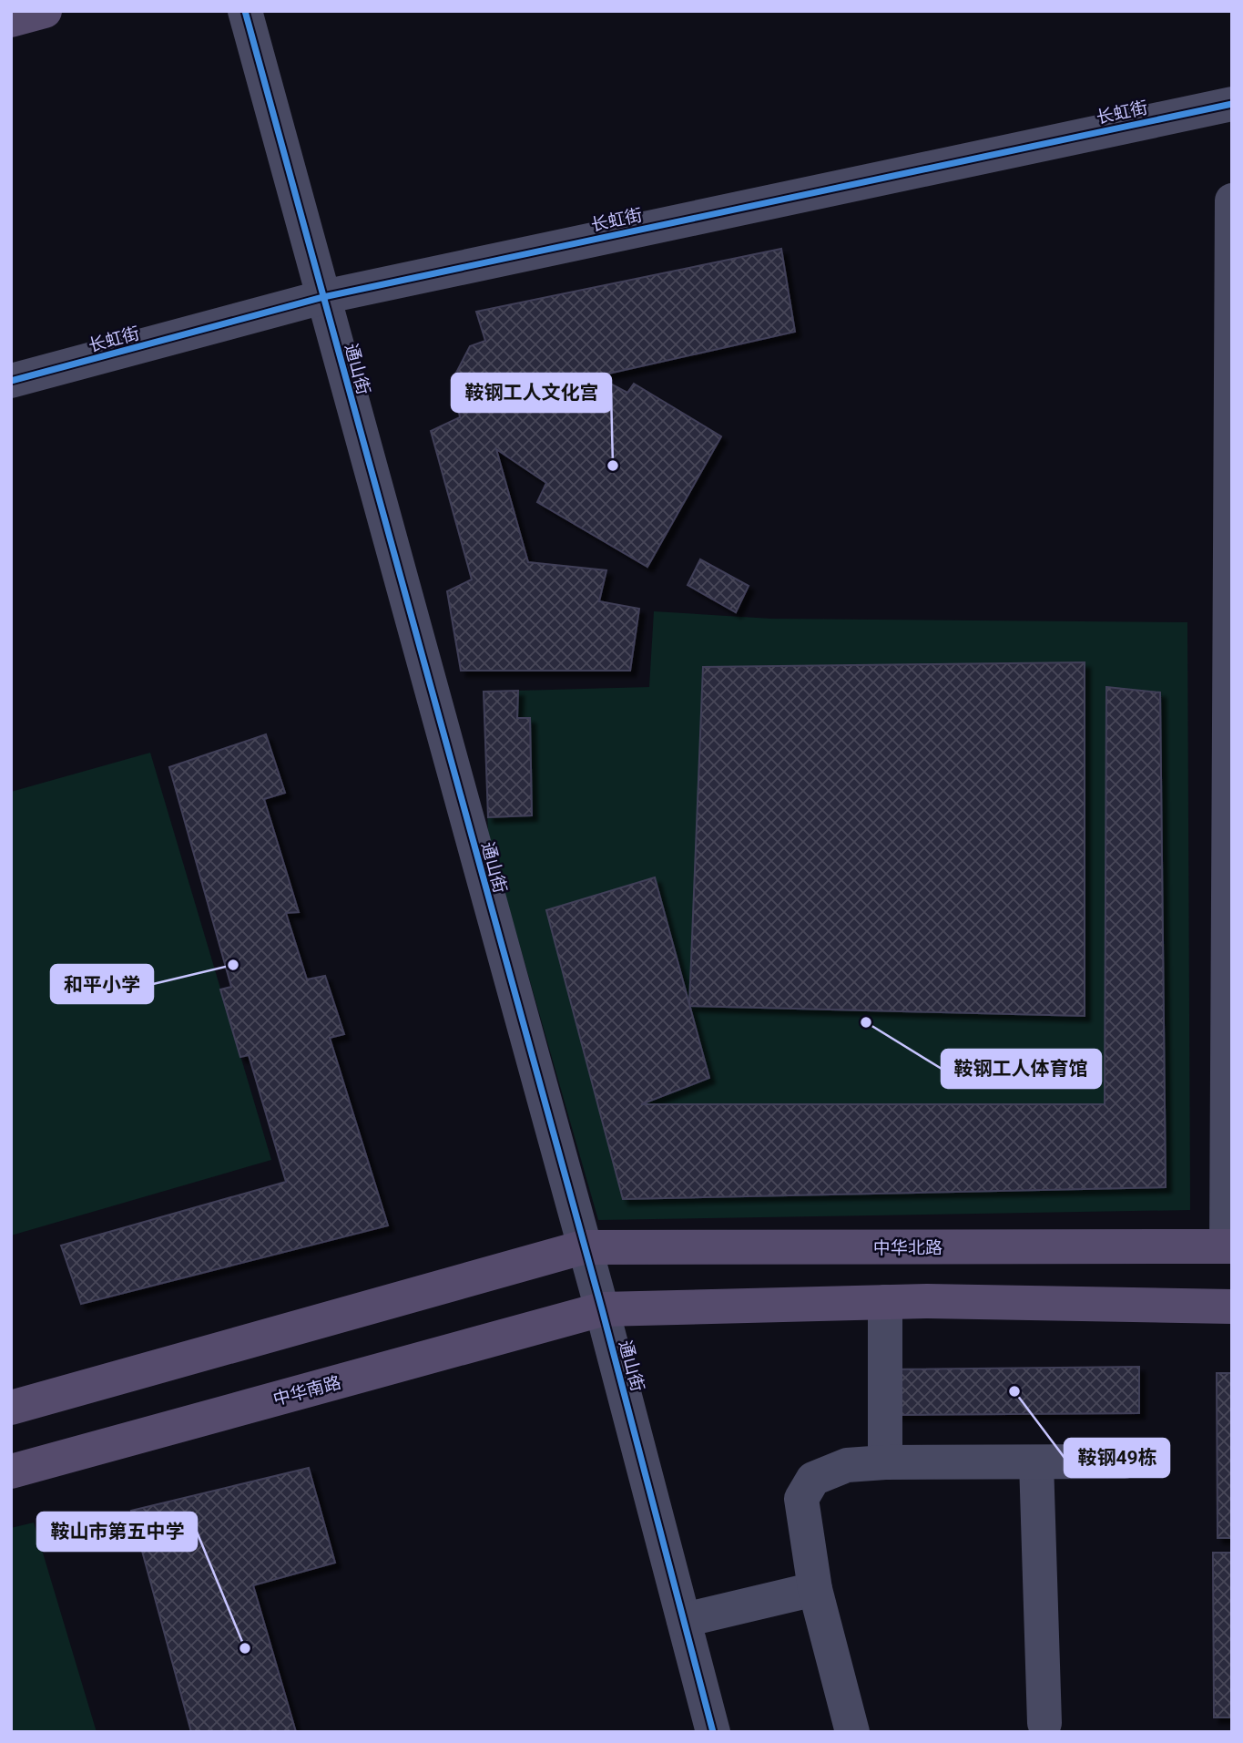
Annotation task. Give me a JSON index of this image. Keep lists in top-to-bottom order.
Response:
{
  "streets": {
    "main road": ["中华北路", "中华南路"],
    "street": ["长虹街", "通山街"]
  },
  "crossings": [
    ["长虹街", "通山街"],
    ["通山街", "中华北路"],
    ["通山街", "中华南路"]
  ],
  "places": [
    "鞍钢工人文化宫",
    "和平小学",
    "鞍钢工人体育馆",
    "鞍钢49栋",
    "鞍山市第五中学"
  ]
}
